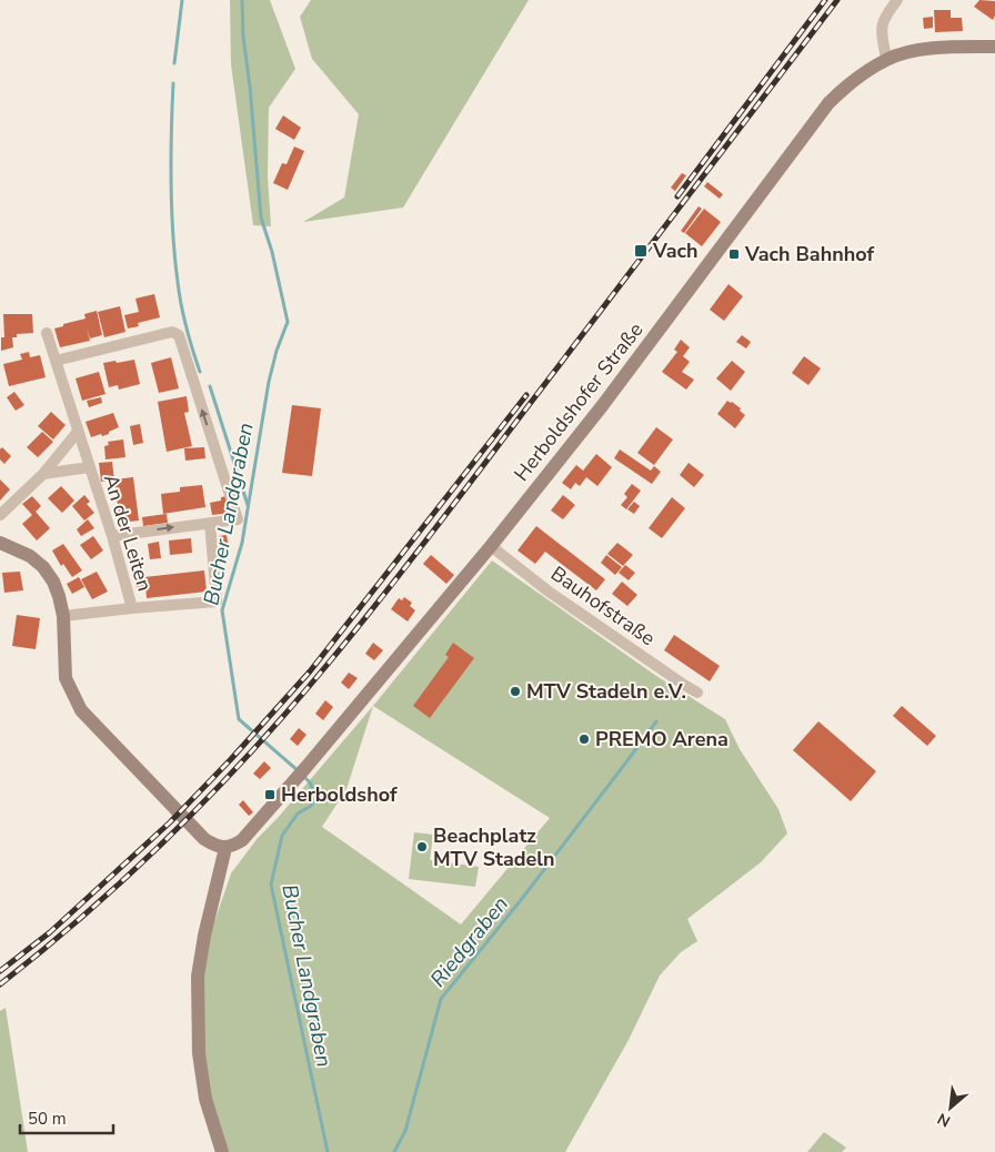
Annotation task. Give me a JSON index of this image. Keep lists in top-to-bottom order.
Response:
{
  "streets": {
    "street": ["Herboldshofer Straße", "An der Leiten", "Bauhofstraße"]
  },
  "crossings": [
    ["Herboldshofer Straße", "Bauhofstraße"]
  ],
  "water": ["Bucher Landgraben", "Riedgraben"],
  "places": {
    "transit": ["Vach", "Vach Bahnhof", "Herboldshof"],
    "other": ["MTV Stadeln e.V.", "PREMO Arena", "Beachplatz MTV Stadeln"]
  },
  "scale_bar": "50 m",
  "north": "bottom left"
}
